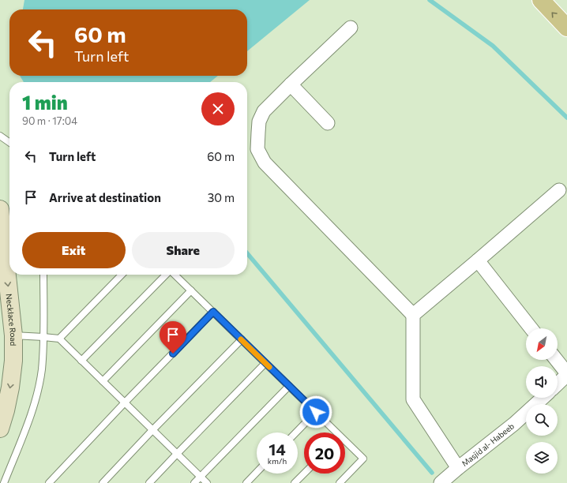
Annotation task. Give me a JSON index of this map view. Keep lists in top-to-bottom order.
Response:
{
  "streets": {
    "main road": ["Necklace Road"],
    "street": ["Masjid al- Habeeb"]
  },
  "one_way": ["Necklace Road"],
  "north": "bottom left",
  "page": {
    "turn": ["60 m", "Turn left"],
    "heading": ["1 min", "90 m · 17:04"],
    "list": [
      {
        "name": "Turn left",
        "value": "60 m"
      },
      {
        "name": "Arrive at destination",
        "value": "30 m"
      }
    ],
    "buttons": ["Exit", "Share"],
    "speed": "14 km/h",
    "limit": "20"
  }
}
